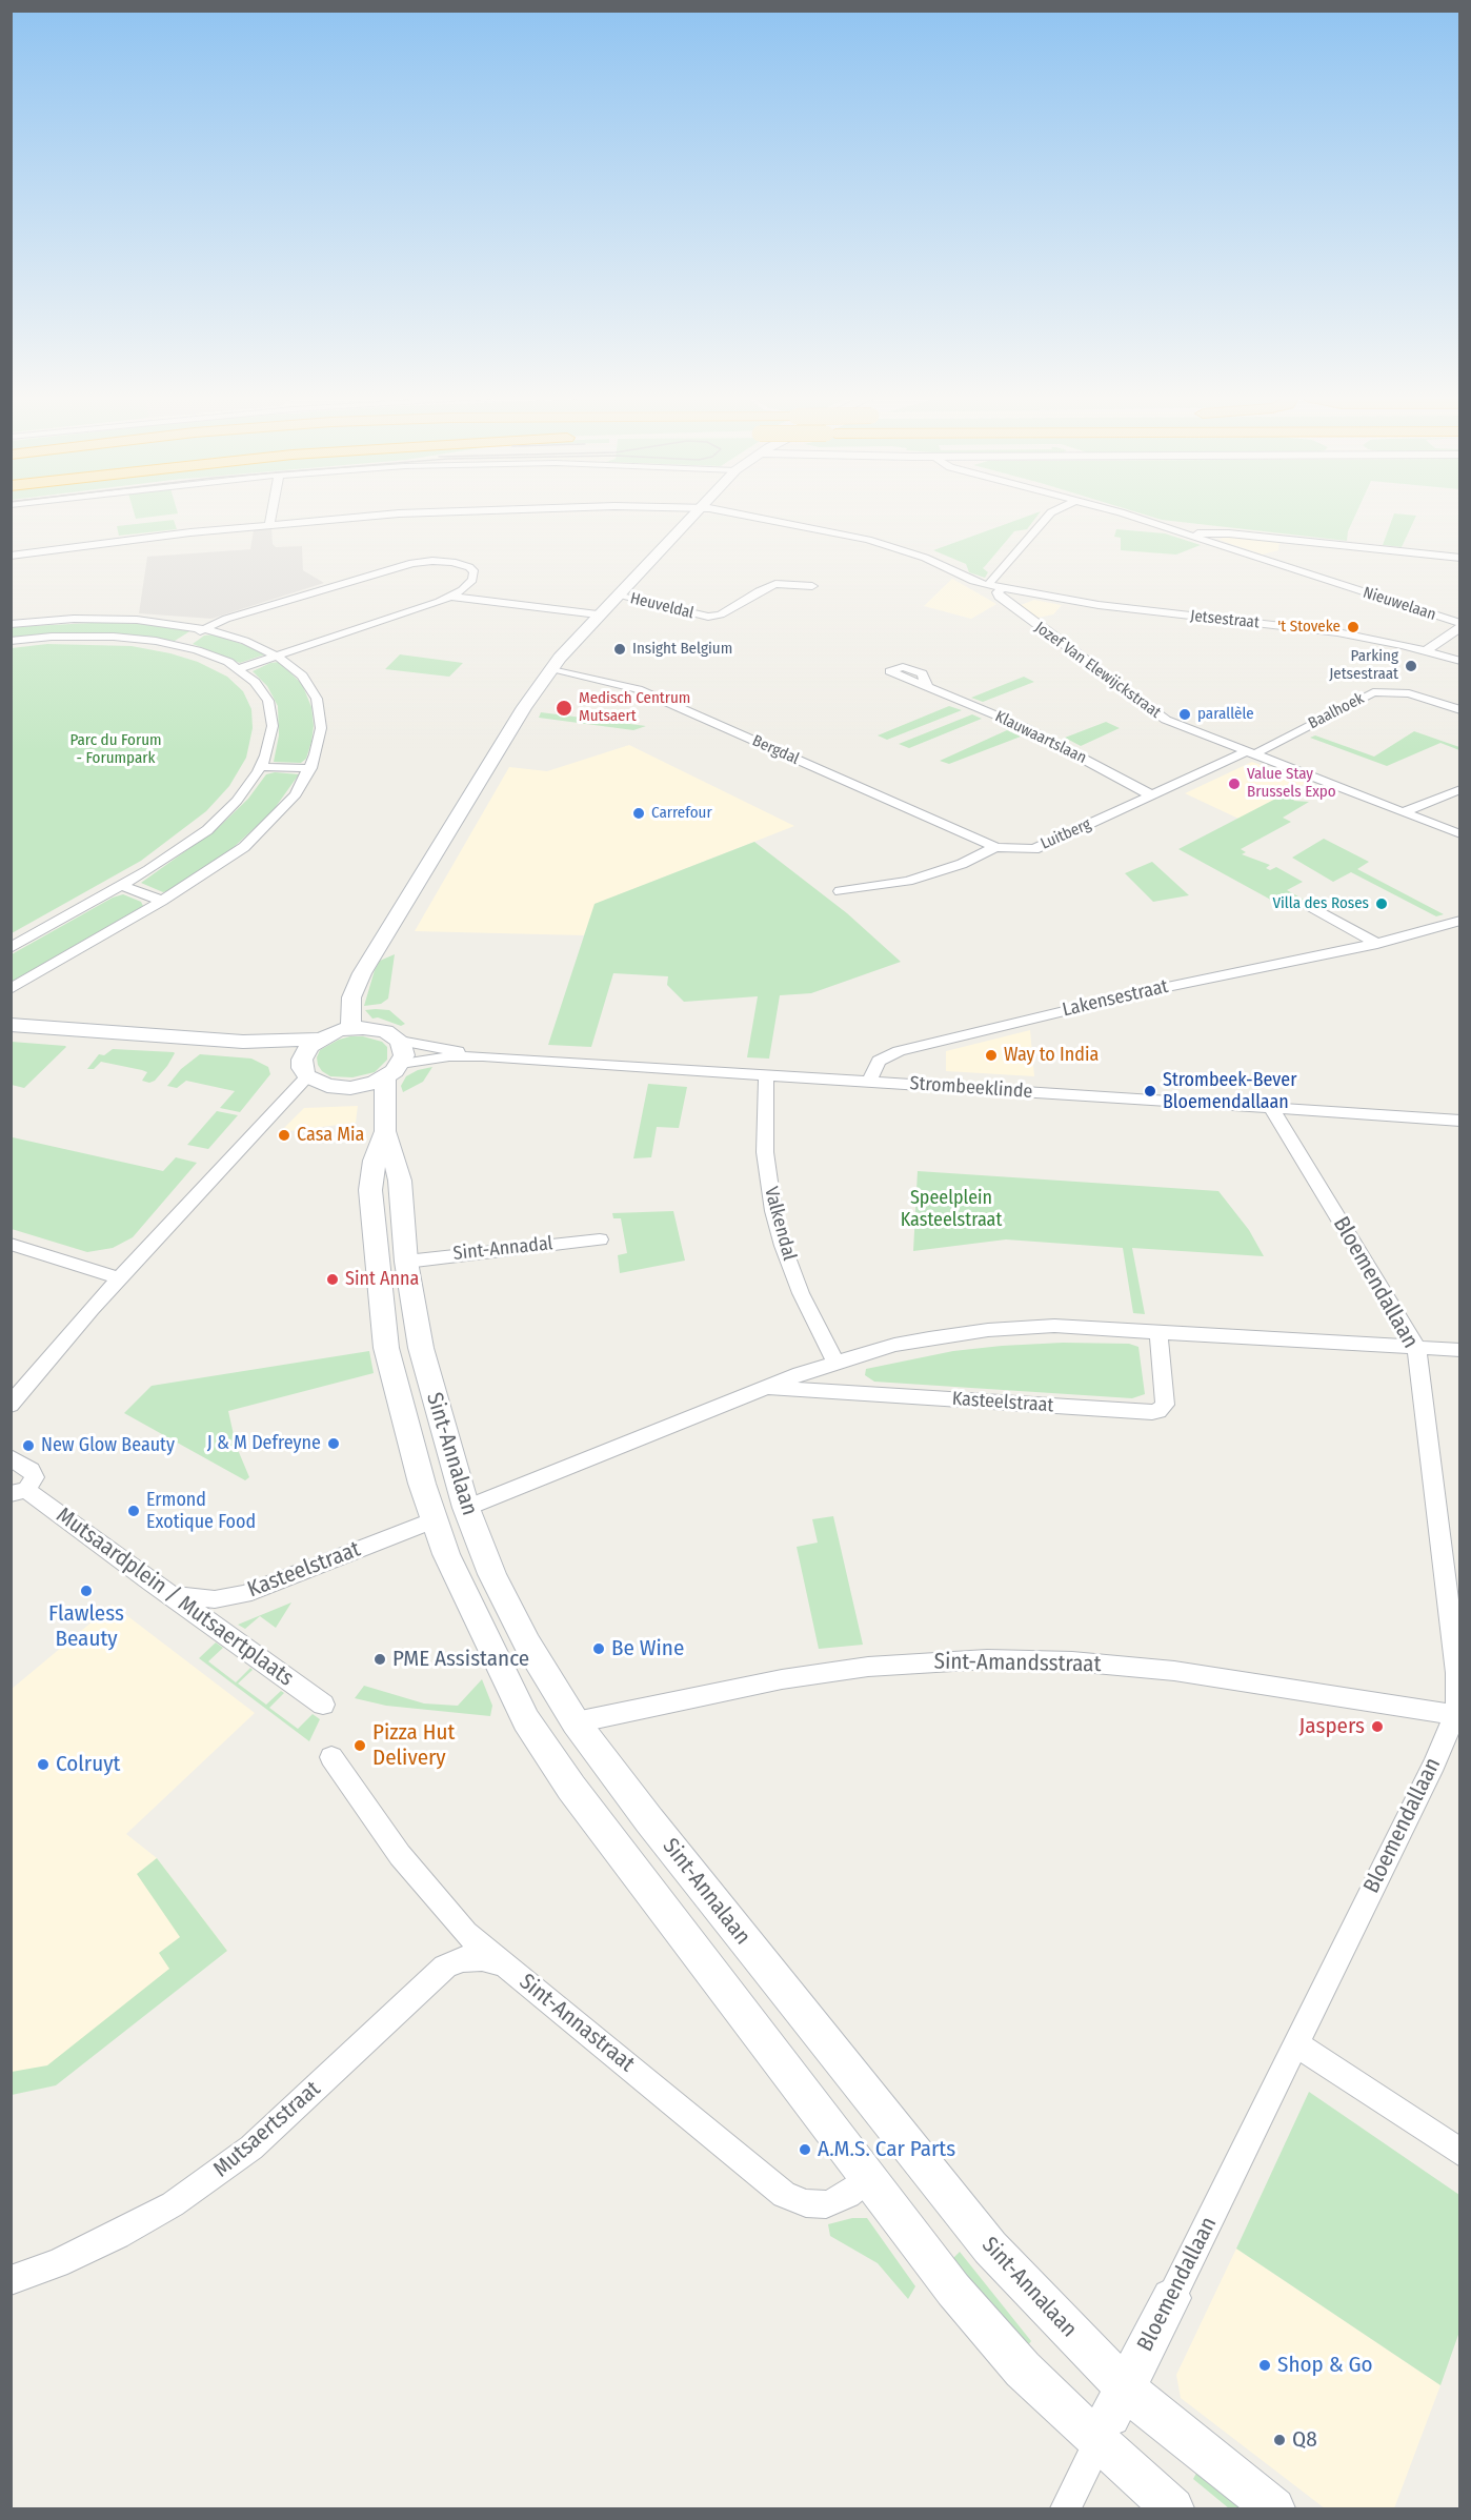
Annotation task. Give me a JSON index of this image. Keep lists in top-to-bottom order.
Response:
{
  "streets": {
    "main road": ["Bloemendallaan", "Sint-Annalaan"],
    "street": [
      "Nieuwelaan",
      "Heuveldal",
      "Jetsestraat",
      "Jozef Van Elewijckstraat",
      "Baalhoek",
      "Klauwaartslaan",
      "Bergdal",
      "Luitberg",
      "Lakensestraat",
      "Strombeeklinde",
      "Valkendal",
      "Sint-Annadal",
      "Kasteelstraat",
      "Mutsaardplein / Mutsaertplaats",
      "Sint-Amandsstraat",
      "Sint-Annastraat",
      "Mutsaertstraat"
    ]
  },
  "crossings": [
    ["Jetsestraat", "Jozef Van Elewijckstraat"],
    ["Jozef Van Elewijckstraat", "Baalhoek"],
    ["Jozef Van Elewijckstraat", "Luitberg"],
    ["Baalhoek", "Luitberg"],
    ["Klauwaartslaan", "Luitberg"],
    ["Bergdal", "Luitberg"],
    ["Lakensestraat", "Strombeeklinde"],
    ["Strombeeklinde", "Valkendal"],
    ["Strombeeklinde", "Bloemendallaan"],
    ["Strombeeklinde", "Sint-Annalaan"],
    ["Valkendal", "Kasteelstraat"],
    ["Sint-Annadal", "Sint-Annalaan"],
    ["Bloemendallaan", "Kasteelstraat"],
    ["Bloemendallaan", "Sint-Annalaan"],
    ["Bloemendallaan", "Sint-Amandsstraat"],
    ["Kasteelstraat", "Sint-Annalaan"],
    ["Kasteelstraat", "Mutsaardplein / Mutsaertplaats"],
    ["Sint-Annalaan", "Sint-Amandsstraat"],
    ["Sint-Annalaan", "Sint-Annastraat"],
    ["Sint-Annastraat", "Mutsaertstraat"]
  ],
  "parks": ["Parc du Forum - Forumpark", "Speelplein Kasteelstraat"],
  "places": [
    "'t Stoveke",
    "Insight Belgium",
    "Parking Jetsestraat",
    "Medisch Centrum Mutsaert",
    "parallèle",
    "Value Stay Brussels Expo",
    "Carrefour",
    "Villa des Roses",
    "Way to India",
    "Strombeek-Bever Bloemendallaan",
    "Casa Mia",
    "Sint Anna",
    "J & M Defreyne",
    "New Glow Beauty",
    "Ermond Exotique Food",
    "Flawless Beauty",
    "Be Wine",
    "PME Assistance",
    "Jaspers",
    "Pizza Hut Delivery",
    "Colruyt",
    "A.M.S. Car Parts",
    "Shop & Go",
    "Q8"
  ]
}
